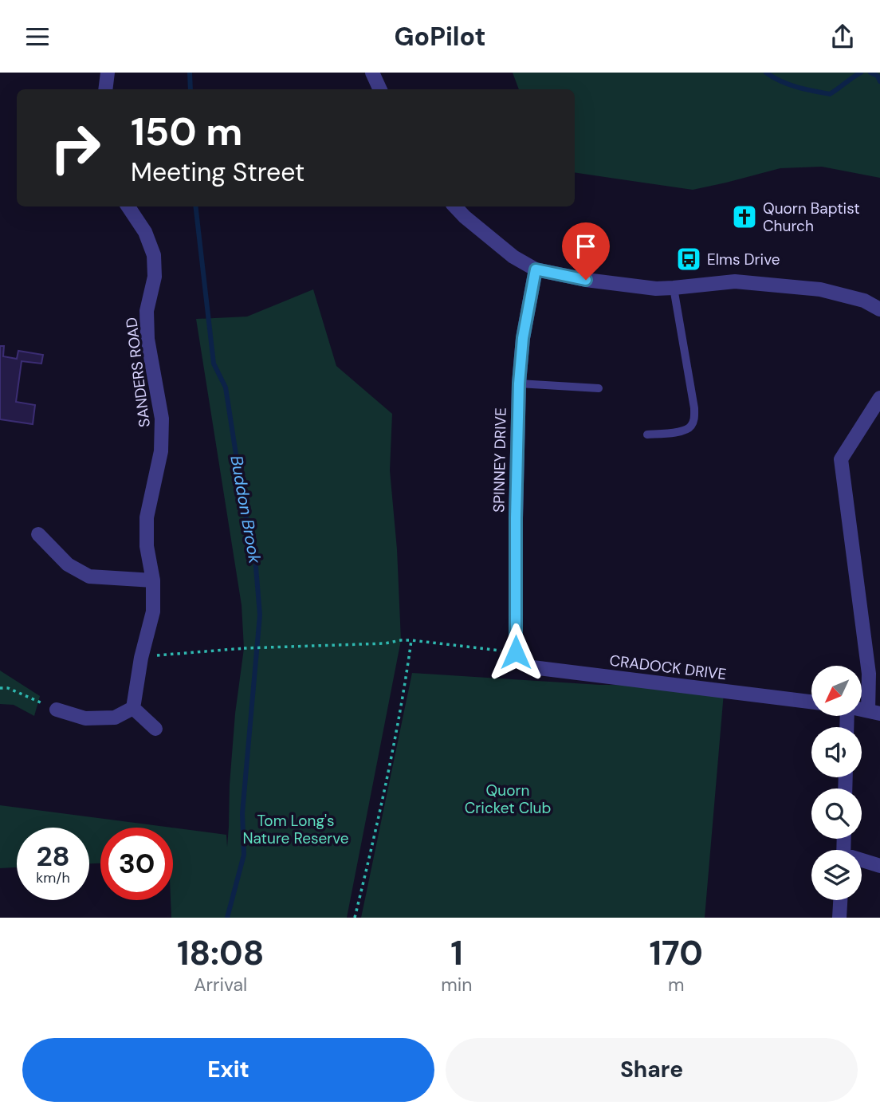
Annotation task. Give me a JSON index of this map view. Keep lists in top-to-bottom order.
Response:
{
  "streets": {
    "street": ["SANDERS ROAD", "SPINNEY DRIVE", "CRADOCK DRIVE"]
  },
  "crossings": [
    ["SPINNEY DRIVE", "CRADOCK DRIVE"]
  ],
  "water": ["Buddon Brook"],
  "parks": ["Quorn Cricket Club", "Tom Long's Nature Reserve"],
  "places": {
    "church": ["Quorn Baptist Church"],
    "bus stop": ["Elms Drive"]
  },
  "north": "bottom left",
  "page": {
    "header": "GoPilot",
    "turn": ["150 m", "Meeting Street"],
    "speed": "28 km/h",
    "limit": "30",
    "eta": [
      "18:08",
      "Arrival",
      "1",
      "min",
      "170",
      "m"
    ],
    "buttons": ["Exit", "Share"]
  }
}
